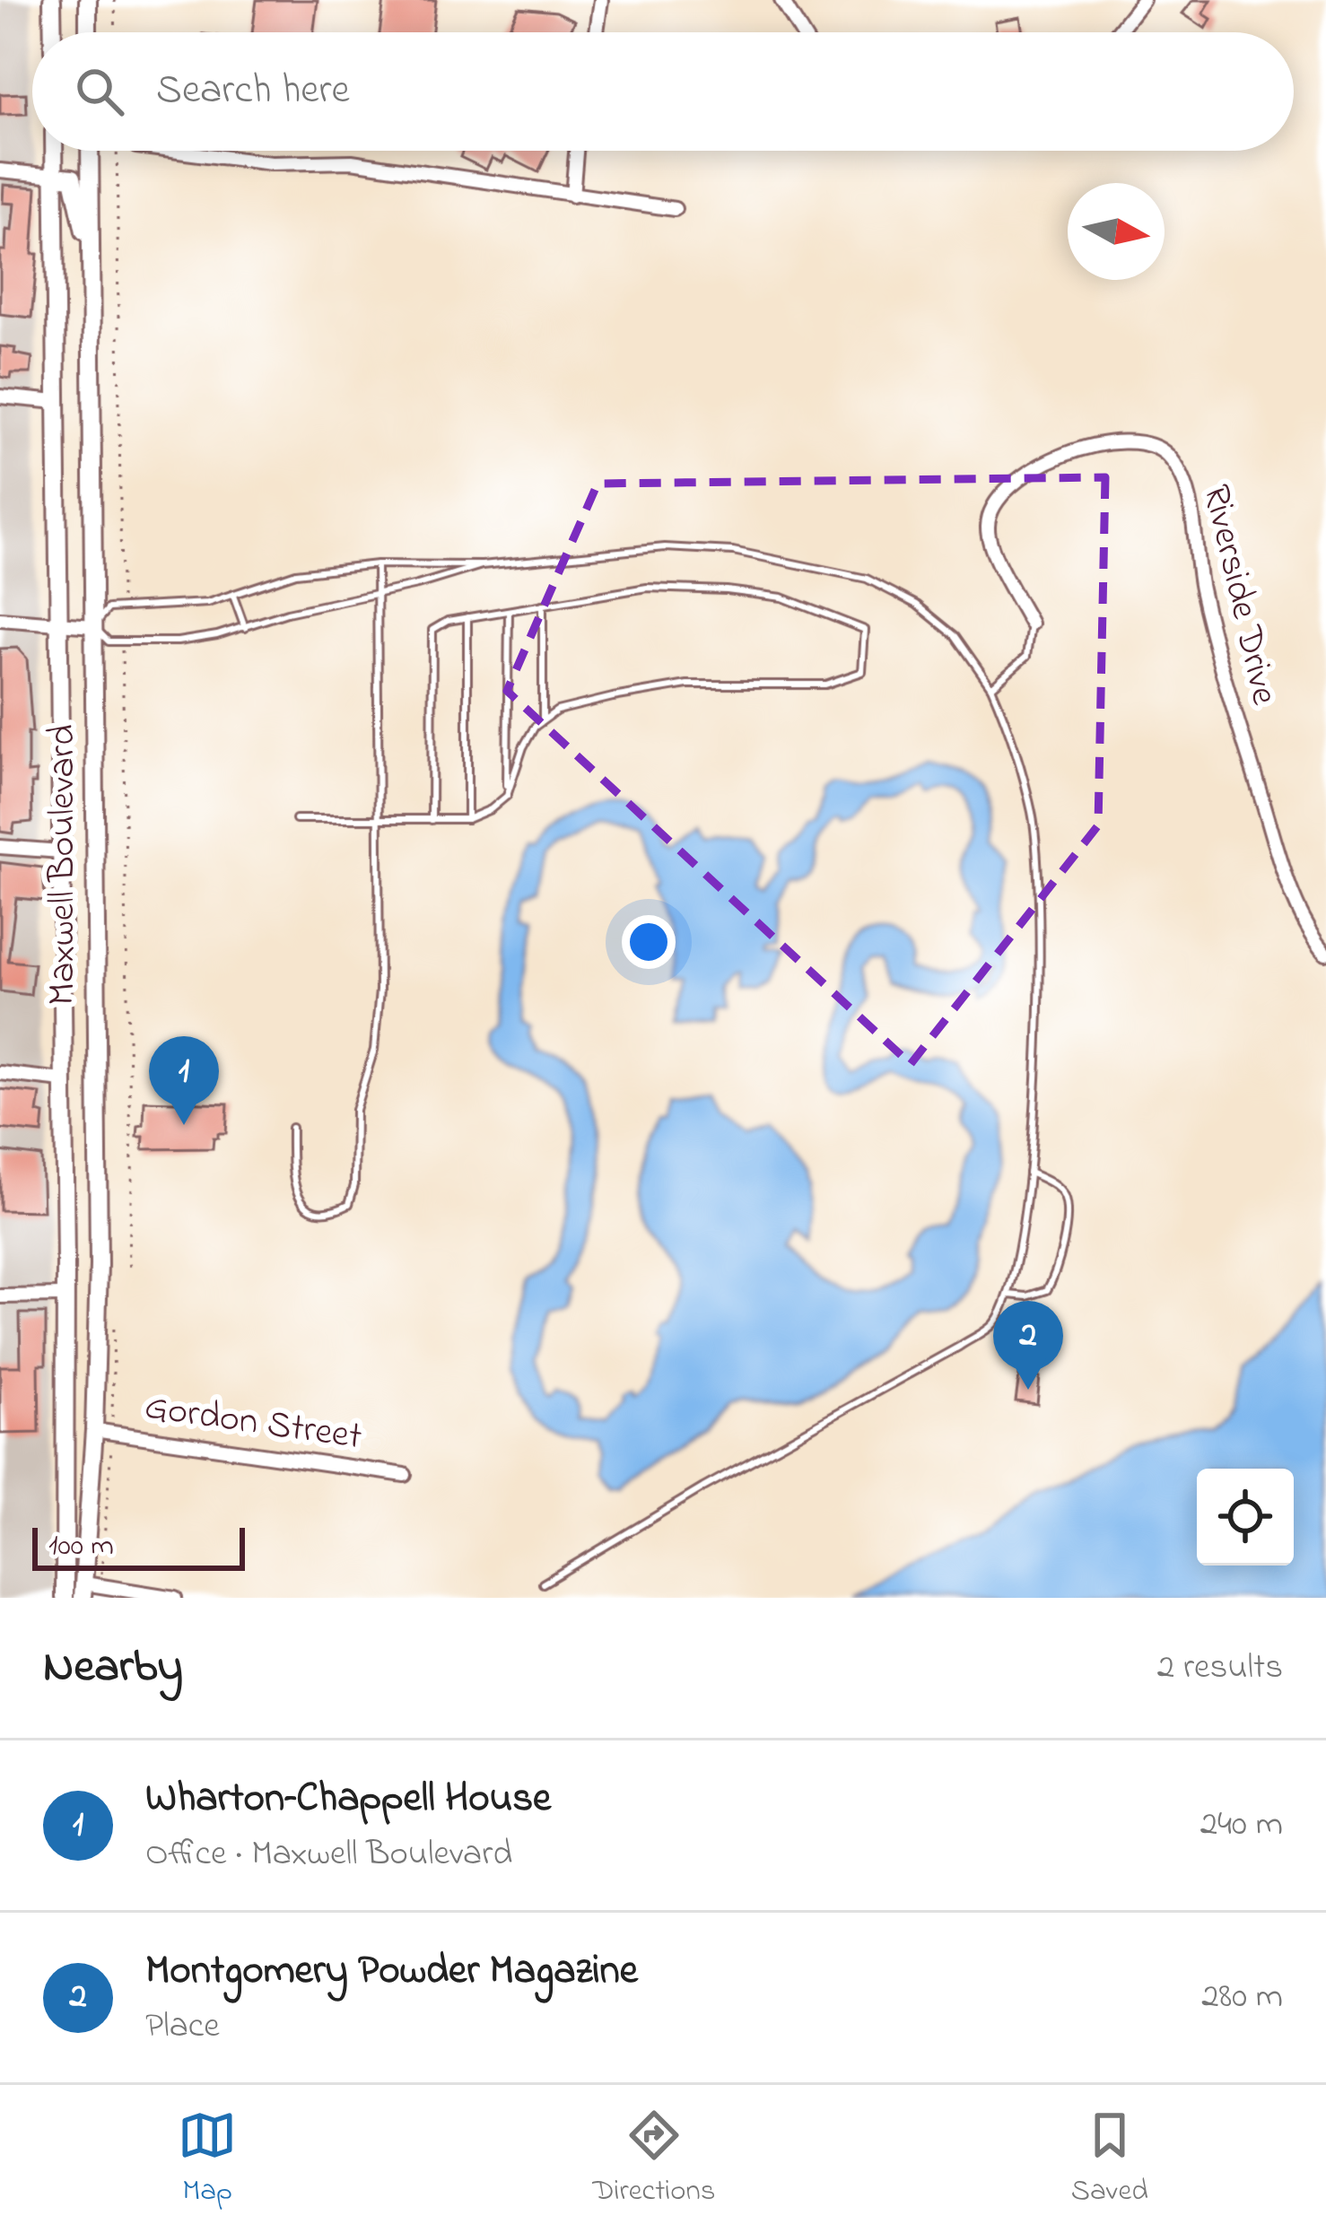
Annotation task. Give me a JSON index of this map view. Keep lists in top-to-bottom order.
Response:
{
  "streets": {
    "main road": ["Maxwell Boulevard"],
    "street": ["Riverside Drive", "Gordon Street"]
  },
  "crossings": [
    ["Maxwell Boulevard", "Gordon Street"]
  ],
  "scale_bar": "100 m",
  "north": "right",
  "page": {
    "search": "Search here",
    "pins": ["1", "2"],
    "scale": "100 m",
    "heading": ["Nearby", "2 results"],
    "list": [
      {
        "mark": "1",
        "name": "Wharton–Chappell House",
        "note": "Office · Maxwell Boulevard",
        "value": "240 m"
      },
      {
        "mark": "2",
        "name": "Montgomery Powder Magazine",
        "note": "Place",
        "value": "280 m"
      }
    ],
    "nav": ["Map", "Directions", "Saved"]
  }
}
